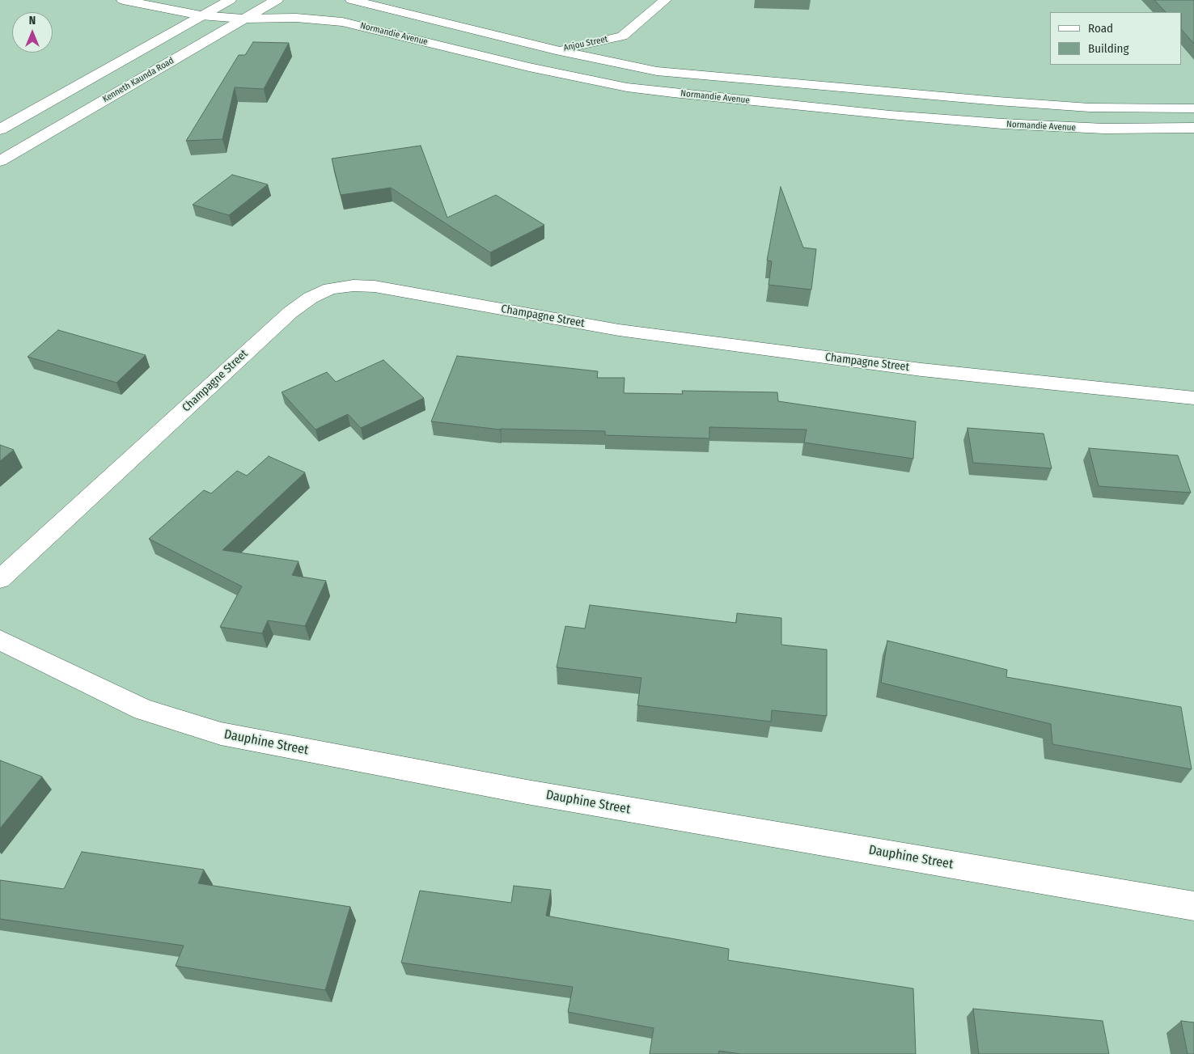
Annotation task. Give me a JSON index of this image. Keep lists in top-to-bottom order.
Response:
{
  "streets": {
    "street": [
      "Normandie Avenue",
      "Anjou Street",
      "Kenneth Kaunda Road",
      "Champagne Street",
      "Dauphine Street"
    ]
  },
  "crossings": [
    ["Normandie Avenue", "Anjou Street"],
    ["Normandie Avenue", "Kenneth Kaunda Road"]
  ],
  "legend": ["Road", "Building"],
  "north": "top"
}
